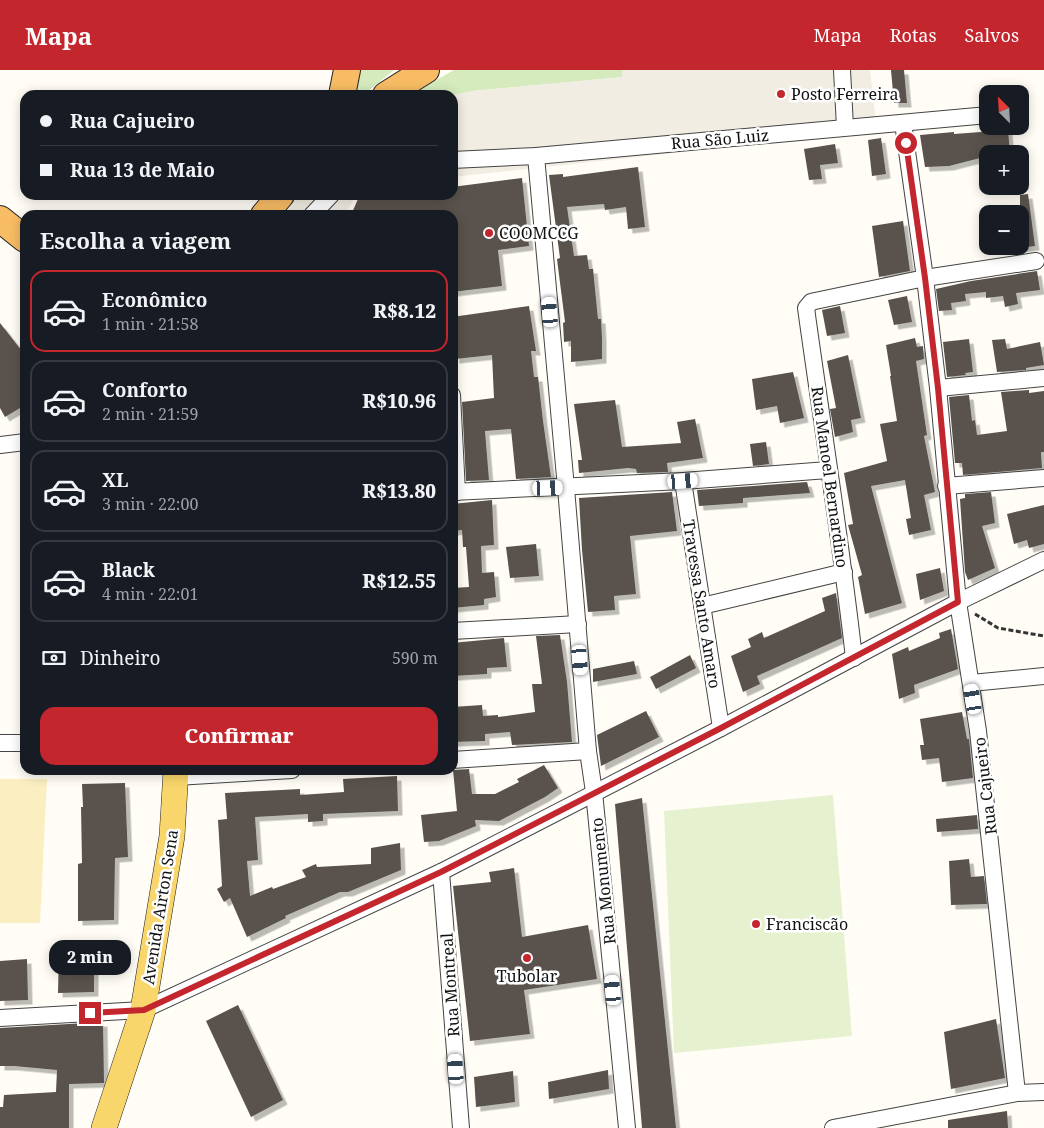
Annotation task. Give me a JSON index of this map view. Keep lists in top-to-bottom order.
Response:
{
  "streets": {
    "main road": ["Avenida Airton Sena"],
    "street": [
      "Rua São Luiz",
      "Rua Manoel Bernardino",
      "Travessa Santo Amaro",
      "Rua Cajueiro",
      "Rua Monumento",
      "Rua Montreal"
    ]
  },
  "crossings": [
    ["Rua São Luiz", "Rua Cajueiro"],
    ["Rua São Luiz", "Rua Monumento"],
    ["Rua Manoel Bernardino", "Rua Cajueiro"]
  ],
  "places": [
    "Posto Ferreira",
    "COOMCCG",
    "Franciscão",
    "Tubolar"
  ],
  "north": "top left",
  "page": {
    "header": "Mapa",
    "nav": ["Mapa", "Rotas", "Salvos"],
    "map_buttons": ["+", "−"],
    "banner": ["Rua Cajueiro", "Rua 13 de Maio"],
    "heading": "Escolha a viagem",
    "list": [
      {
        "name": "Econômico",
        "note": "1 min · 21:58",
        "value": "R$8.12"
      },
      {
        "name": "Conforto",
        "note": "2 min · 21:59",
        "value": "R$10.96"
      },
      {
        "name": "XL",
        "note": "3 min · 22:00",
        "value": "R$13.80"
      },
      {
        "name": "Black",
        "note": "4 min · 22:01",
        "value": "R$12.55"
      }
    ],
    "pay": ["Dinheiro", "590 m"],
    "buttons": "Confirmar",
    "bubble": "2 min"
  }
}
